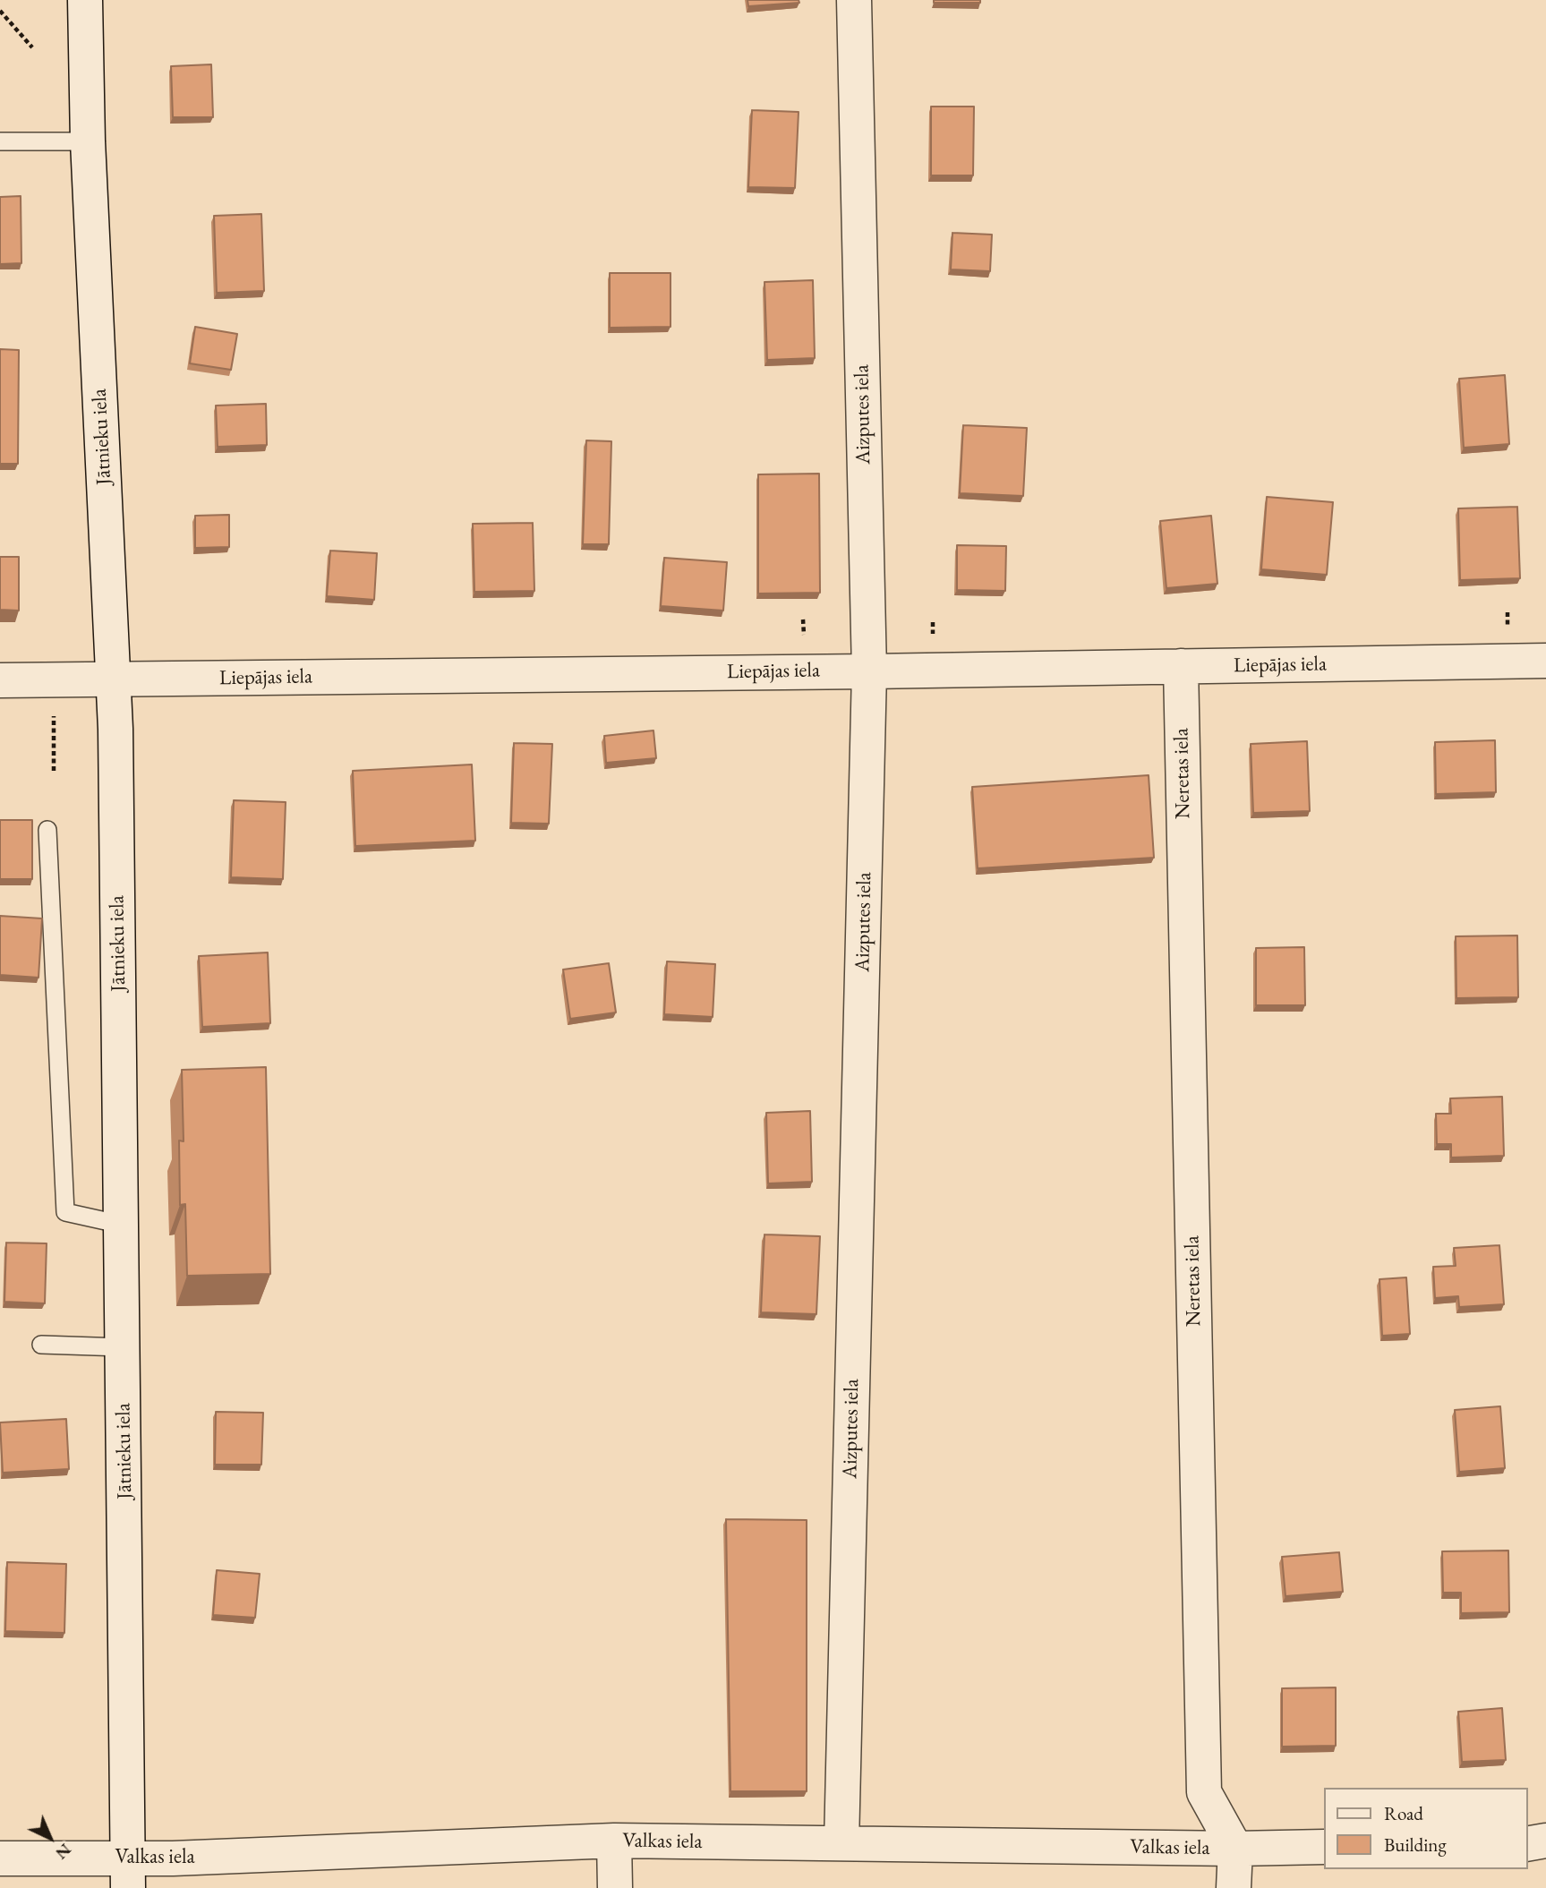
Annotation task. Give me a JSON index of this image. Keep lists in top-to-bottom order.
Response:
{
  "streets": {
    "street": [
      "Aizputes iela",
      "Jātnieku iela",
      "Liepājas iela",
      "Neretas iela",
      "Valkas iela"
    ]
  },
  "crossings": [
    ["Aizputes iela", "Liepājas iela"],
    ["Aizputes iela", "Valkas iela"],
    ["Jātnieku iela", "Liepājas iela"],
    ["Jātnieku iela", "Valkas iela"],
    ["Liepājas iela", "Neretas iela"],
    ["Neretas iela", "Valkas iela"]
  ],
  "legend": ["Road", "Building"],
  "north": "bottom right"
}
